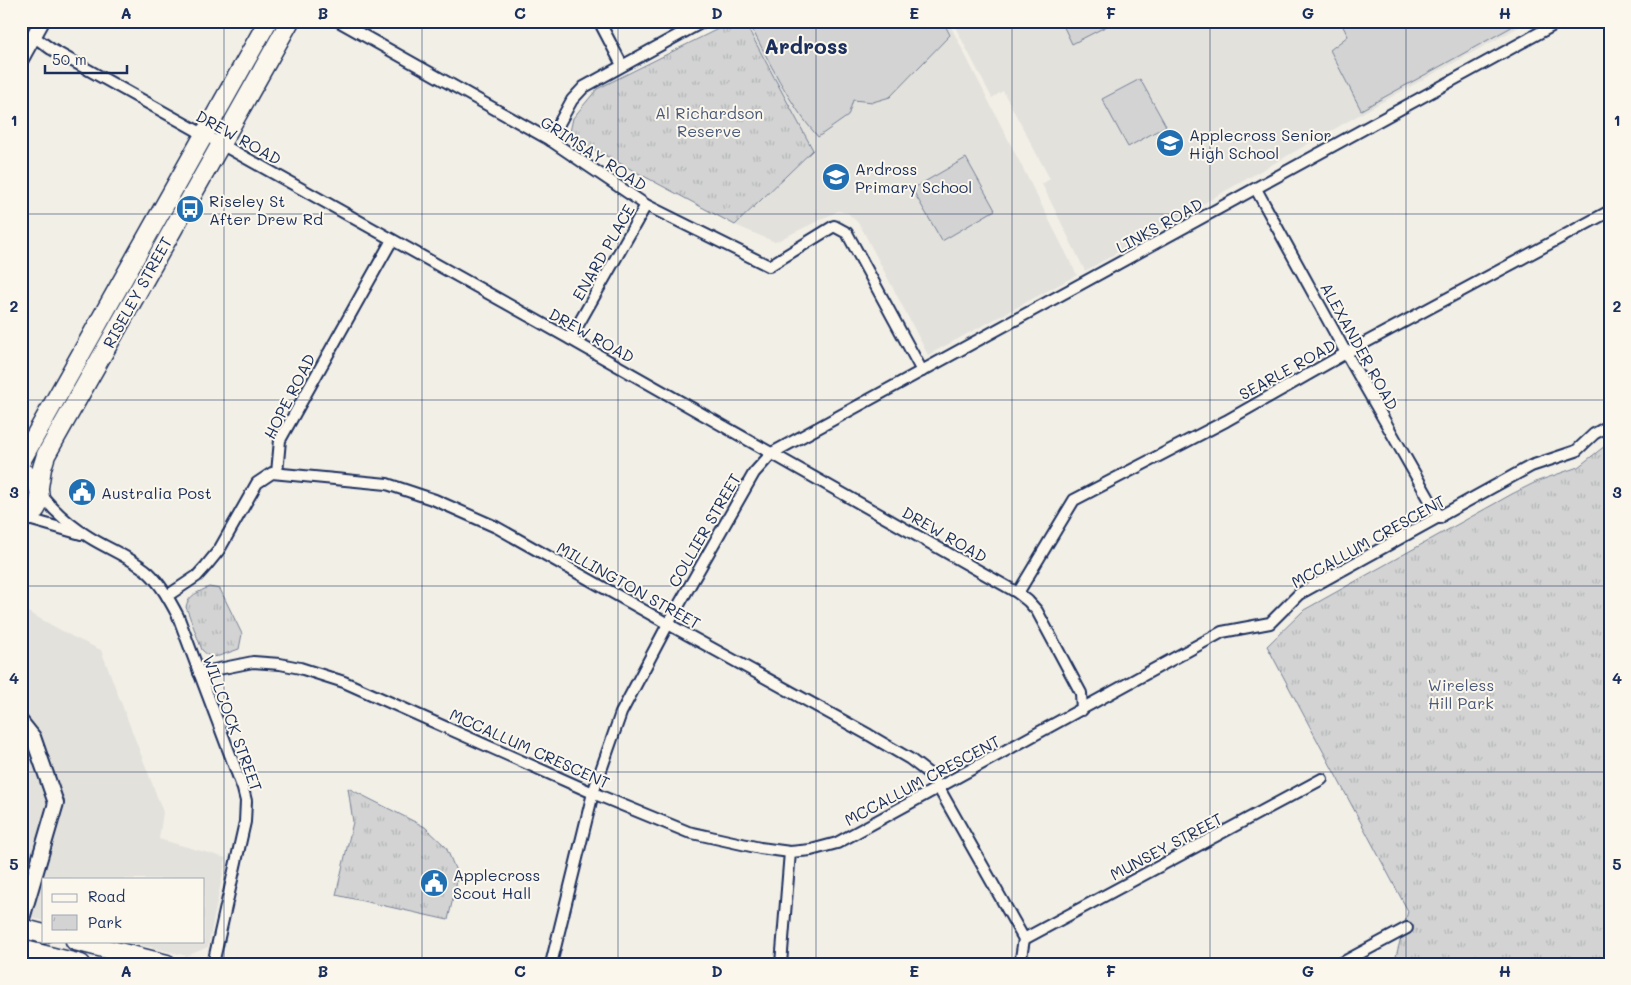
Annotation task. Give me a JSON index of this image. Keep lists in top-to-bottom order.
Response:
{
  "streets": {
    "highway": ["RISELEY STREET"],
    "street": [
      "DREW ROAD",
      "GRIMSAY ROAD",
      "LINKS ROAD",
      "ENARD PLACE",
      "ALEXANDER ROAD",
      "SEARLE ROAD",
      "HOPE ROAD",
      "COLLIER STREET",
      "MCCALLUM CRESCENT",
      "MILLINGTON STREET",
      "WILLCOCK STREET",
      "MUNSEY STREET"
    ]
  },
  "crossings": [
    ["DREW ROAD", "LINKS ROAD"],
    ["DREW ROAD", "ENARD PLACE"],
    ["DREW ROAD", "RISELEY STREET"],
    ["DREW ROAD", "SEARLE ROAD"],
    ["DREW ROAD", "HOPE ROAD"],
    ["DREW ROAD", "COLLIER STREET"],
    ["DREW ROAD", "MCCALLUM CRESCENT"],
    ["GRIMSAY ROAD", "LINKS ROAD"],
    ["GRIMSAY ROAD", "ENARD PLACE"],
    ["LINKS ROAD", "ALEXANDER ROAD"],
    ["LINKS ROAD", "COLLIER STREET"],
    ["RISELEY STREET", "WILLCOCK STREET"],
    ["ALEXANDER ROAD", "SEARLE ROAD"],
    ["ALEXANDER ROAD", "MCCALLUM CRESCENT"],
    ["HOPE ROAD", "MILLINGTON STREET"],
    ["COLLIER STREET", "MCCALLUM CRESCENT"],
    ["COLLIER STREET", "MILLINGTON STREET"],
    ["MCCALLUM CRESCENT", "MILLINGTON STREET"],
    ["MCCALLUM CRESCENT", "WILLCOCK STREET"],
    ["MILLINGTON STREET", "MUNSEY STREET"]
  ],
  "districts": ["Ardross"],
  "parks": ["Al Richardson Reserve", "Wireless Hill Park"],
  "places": {
    "school or university": ["Applecross Senior High School", "Ardross Primary School"],
    "bus stop": ["Riseley St After Drew Rd"],
    "public building": ["Australia Post", "Applecross Scout Hall"]
  },
  "legend": ["Road", "Park"],
  "scale_bar": "50 m",
  "grid": {
    "columns": [
      "A",
      "B",
      "C",
      "D",
      "E",
      "F",
      "G",
      "H"
    ],
    "rows": [
      "1",
      "2",
      "3",
      "4",
      "5"
    ]
  }
}
